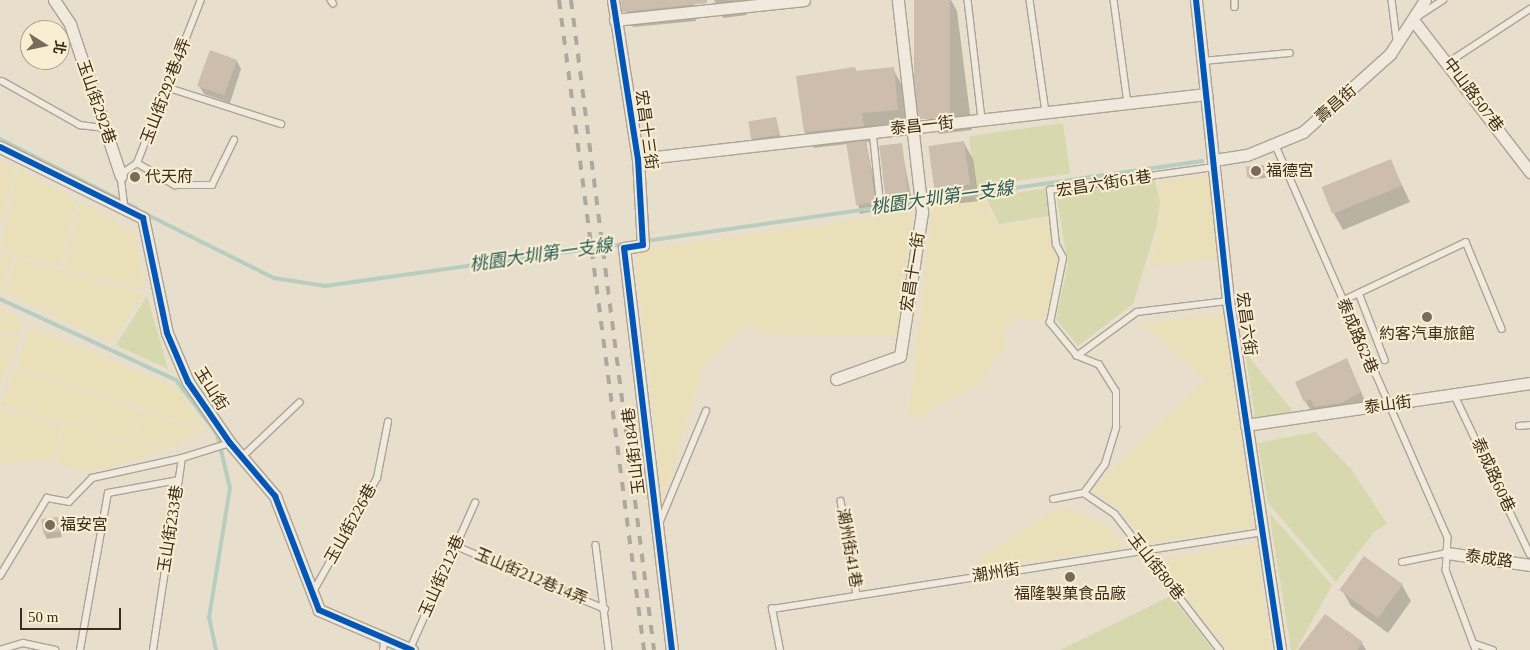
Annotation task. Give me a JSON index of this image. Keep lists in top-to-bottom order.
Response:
{
  "streets": {
    "street": [
      "中山路507巷",
      "玉山街292巷",
      "壽昌街",
      "泰昌一街",
      "宏昌十三街",
      "宏昌十一街",
      "宏昌六街",
      "玉山街",
      "泰山街",
      "玉山街184巷",
      "泰成路"
    ],
    "lane": [
      "玉山街292巷4弄",
      "宏昌六街61巷",
      "泰成路62巷",
      "泰成路60巷",
      "玉山街226巷",
      "玉山街233巷",
      "潮州街41巷",
      "玉山街80巷",
      "潮州街",
      "玉山街212巷",
      "玉山街212巷14弄"
    ]
  },
  "crossings": [
    ["玉山街292巷4弄", "玉山街292巷"],
    ["中山路507巷", "壽昌街"],
    ["玉山街292巷", "玉山街"],
    ["壽昌街", "宏昌六街61巷"],
    ["壽昌街", "宏昌六街"],
    ["壽昌街", "泰成路62巷"],
    ["泰昌一街", "宏昌十三街"],
    ["泰昌一街", "宏昌十一街"],
    ["泰昌一街", "宏昌六街"],
    ["宏昌十三街", "玉山街184巷"],
    ["宏昌六街61巷", "宏昌六街"],
    ["宏昌六街", "泰山街"],
    ["宏昌六街", "潮州街"],
    ["泰成路62巷", "泰山街"],
    ["泰成路62巷", "泰成路"],
    ["玉山街", "玉山街226巷"],
    ["玉山街", "玉山街212巷"],
    ["泰山街", "泰成路60巷"],
    ["潮州街41巷", "潮州街"],
    ["玉山街80巷", "潮州街"],
    ["玉山街212巷", "玉山街212巷14弄"]
  ],
  "water": ["桃園大圳第一支線"],
  "places": [
    "福德宮",
    "代天府",
    "約客汽車旅館",
    "福安宮",
    "福隆製菓食品廠"
  ],
  "scale_bar": "50 m",
  "north": "right"
}
